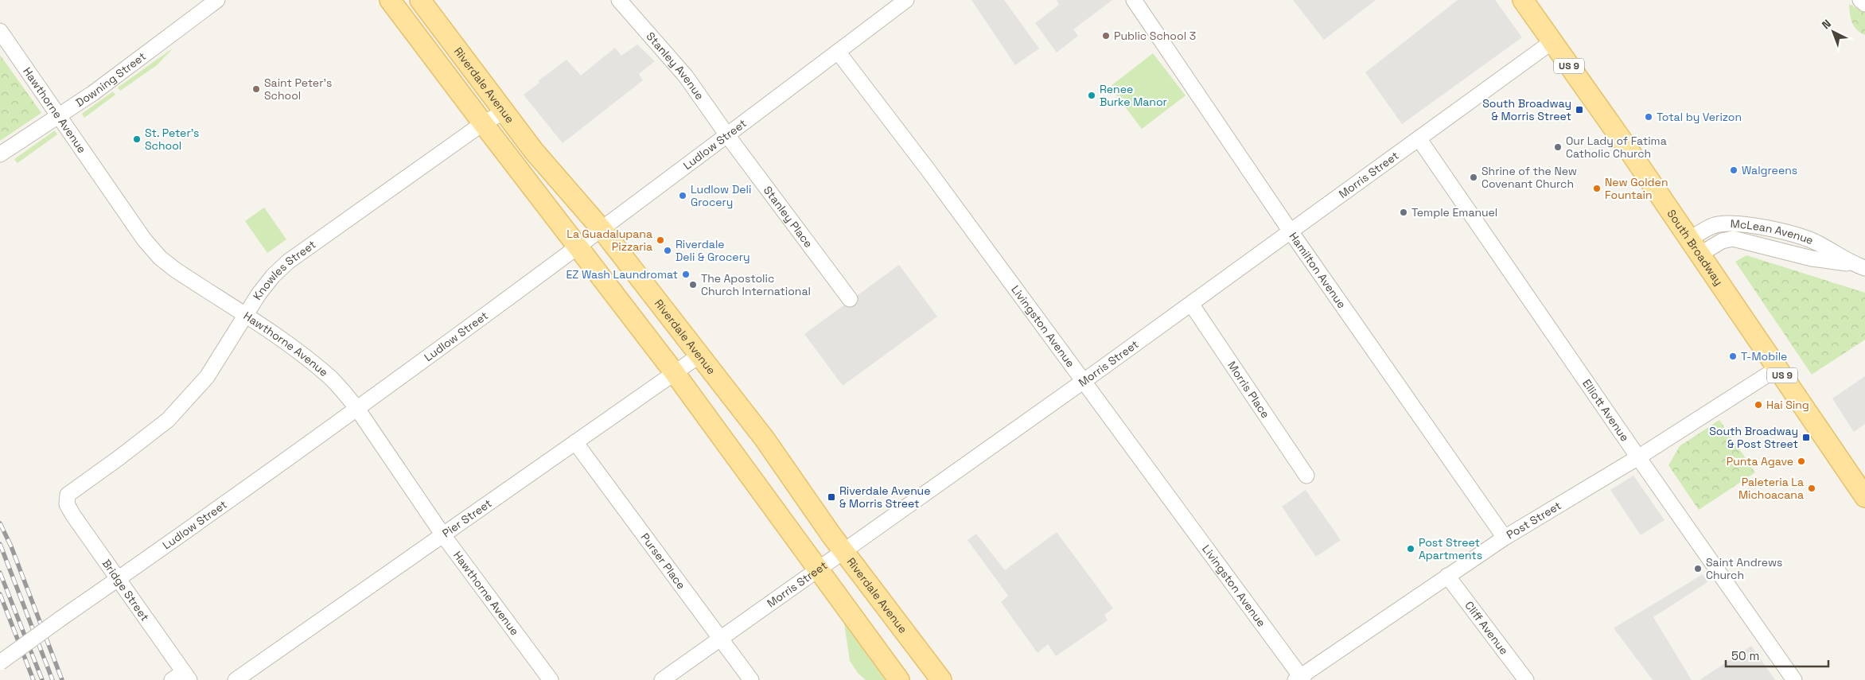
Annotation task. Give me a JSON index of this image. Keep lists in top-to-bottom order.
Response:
{
  "streets": {
    "main road": ["US 9", "Riverdale Avenue", "South Broadway"],
    "street": [
      "Stanley Avenue",
      "Downing Street",
      "Hawthorne Avenue",
      "Ludlow Street",
      "Morris Street",
      "Stanley Place",
      "McLean Avenue",
      "Hamilton Avenue",
      "Knowles Street",
      "Livingston Avenue",
      "Morris Place",
      "Elliott Avenue",
      "Pier Street",
      "Post Street",
      "Purser Place",
      "Bridge Street",
      "Cliff Avenue"
    ]
  },
  "crossings": [
    ["Stanley Avenue", "Ludlow Street"],
    ["Stanley Avenue", "Stanley Place"],
    ["Downing Street", "Hawthorne Avenue"],
    ["Riverdale Avenue", "Ludlow Street"],
    ["Riverdale Avenue", "Morris Street"],
    ["Riverdale Avenue", "Knowles Street"],
    ["Riverdale Avenue", "Pier Street"],
    ["Hawthorne Avenue", "Ludlow Street"],
    ["Hawthorne Avenue", "Knowles Street"],
    ["Hawthorne Avenue", "Pier Street"],
    ["Ludlow Street", "Stanley Place"],
    ["Ludlow Street", "Livingston Avenue"],
    ["Ludlow Street", "Bridge Street"],
    ["Morris Street", "South Broadway"],
    ["Morris Street", "Hamilton Avenue"],
    ["Morris Street", "Livingston Avenue"],
    ["Morris Street", "Morris Place"],
    ["Morris Street", "Elliott Avenue"],
    ["Morris Street", "Purser Place"],
    ["McLean Avenue", "South Broadway"],
    ["South Broadway", "Post Street"],
    ["Hamilton Avenue", "Post Street"],
    ["Knowles Street", "Bridge Street"],
    ["Livingston Avenue", "Post Street"],
    ["Elliott Avenue", "Post Street"],
    ["Pier Street", "Purser Place"],
    ["Post Street", "Cliff Avenue"]
  ],
  "places": {
    "other": [
      "Public School 3",
      "Saint Peter's School",
      "Renee Burke Manor",
      "Total by Verizon",
      "St. Peter's School",
      "Our Lady of Fatima Catholic Church",
      "Walgreens",
      "Shrine of the New Covenant Church",
      "New Golden Fountain",
      "Ludlow Deli Grocery",
      "Temple Emanuel",
      "La Guadalupana Pizzaria",
      "Riverdale Deli & Grocery",
      "EZ Wash Laundromat",
      "The Apostolic Church International",
      "T-Mobile",
      "Hai Sing",
      "Punta Agave",
      "Paleteria La Michoacana",
      "Post Street Apartments",
      "Saint Andrews Church"
    ],
    "transit": ["South Broadway & Morris Street", "South Broadway & Post Street", "Riverdale Avenue & Morris Street"]
  },
  "scale_bar": "50 m",
  "north": "top left"
}
